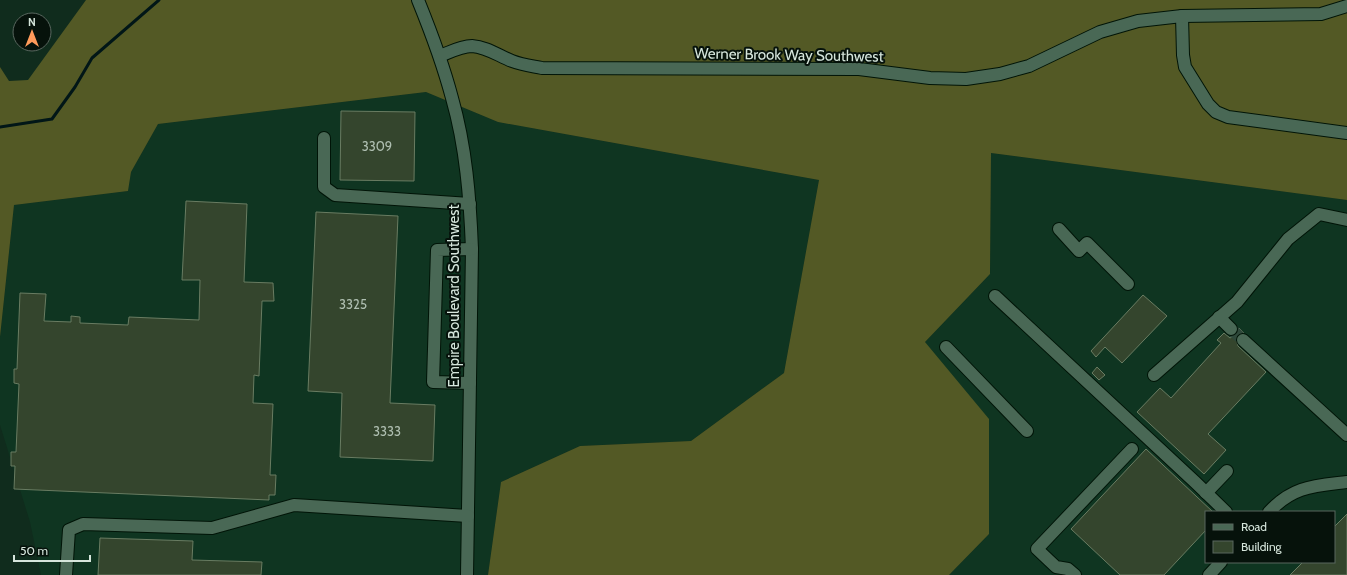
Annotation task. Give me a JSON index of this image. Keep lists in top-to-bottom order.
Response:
{
  "streets": {
    "street": ["Werner Brook Way Southwest", "Empire Boulevard Southwest"]
  },
  "crossings": [
    ["Werner Brook Way Southwest", "Empire Boulevard Southwest"]
  ],
  "house_numbers": ["3309", "3325", "3333"],
  "legend": ["Road", "Building"],
  "scale_bar": "50 m",
  "north": "top"
}
